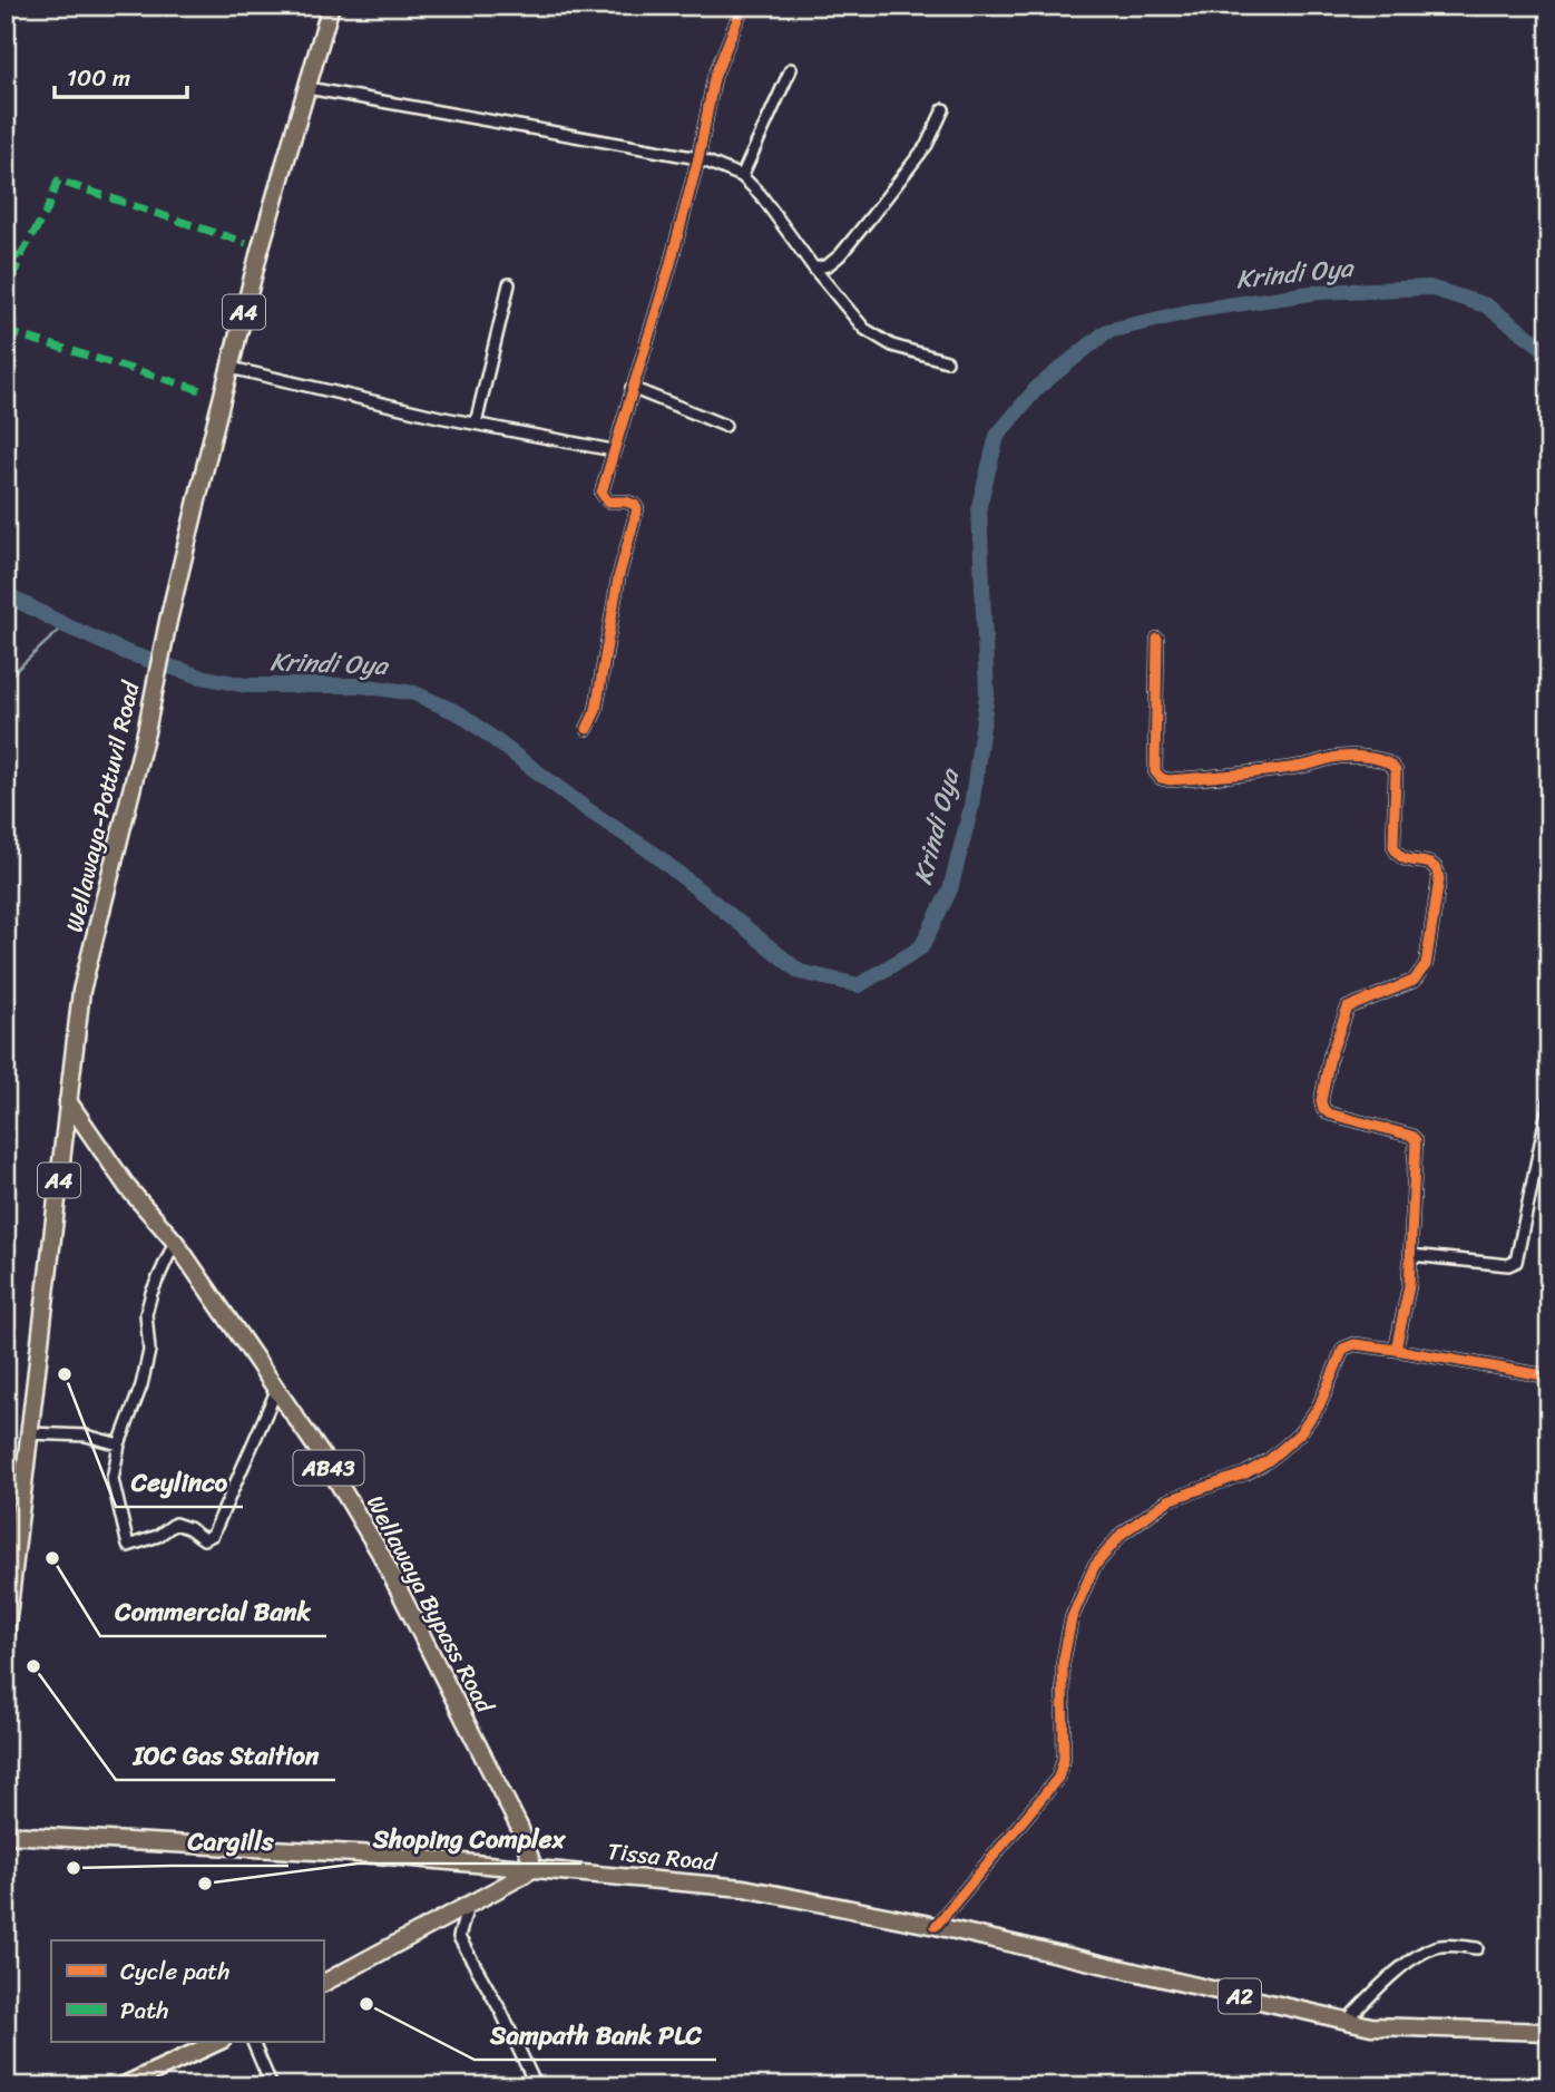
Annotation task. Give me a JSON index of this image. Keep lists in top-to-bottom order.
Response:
{
  "streets": {
    "main road": [
      "A4",
      "Wellawaya-Pottuvil Road",
      "AB43",
      "Wellawaya Bypass Road",
      "Tissa Road",
      "A2"
    ]
  },
  "crossings": [
    ["Wellawaya-Pottuvil Road", "Wellawaya Bypass Road"],
    ["Wellawaya Bypass Road", "Tissa Road"],
    ["Tissa Road", "A2"]
  ],
  "water": ["Krindi Oya"],
  "places": [
    "Ceylinco",
    "Commercial Bank",
    "IOC Gas Staition",
    "Cargills",
    "Shoping Complex",
    "Sampath Bank PLC"
  ],
  "legend": ["Cycle path", "Path"],
  "scale_bar": "100 m"
}
